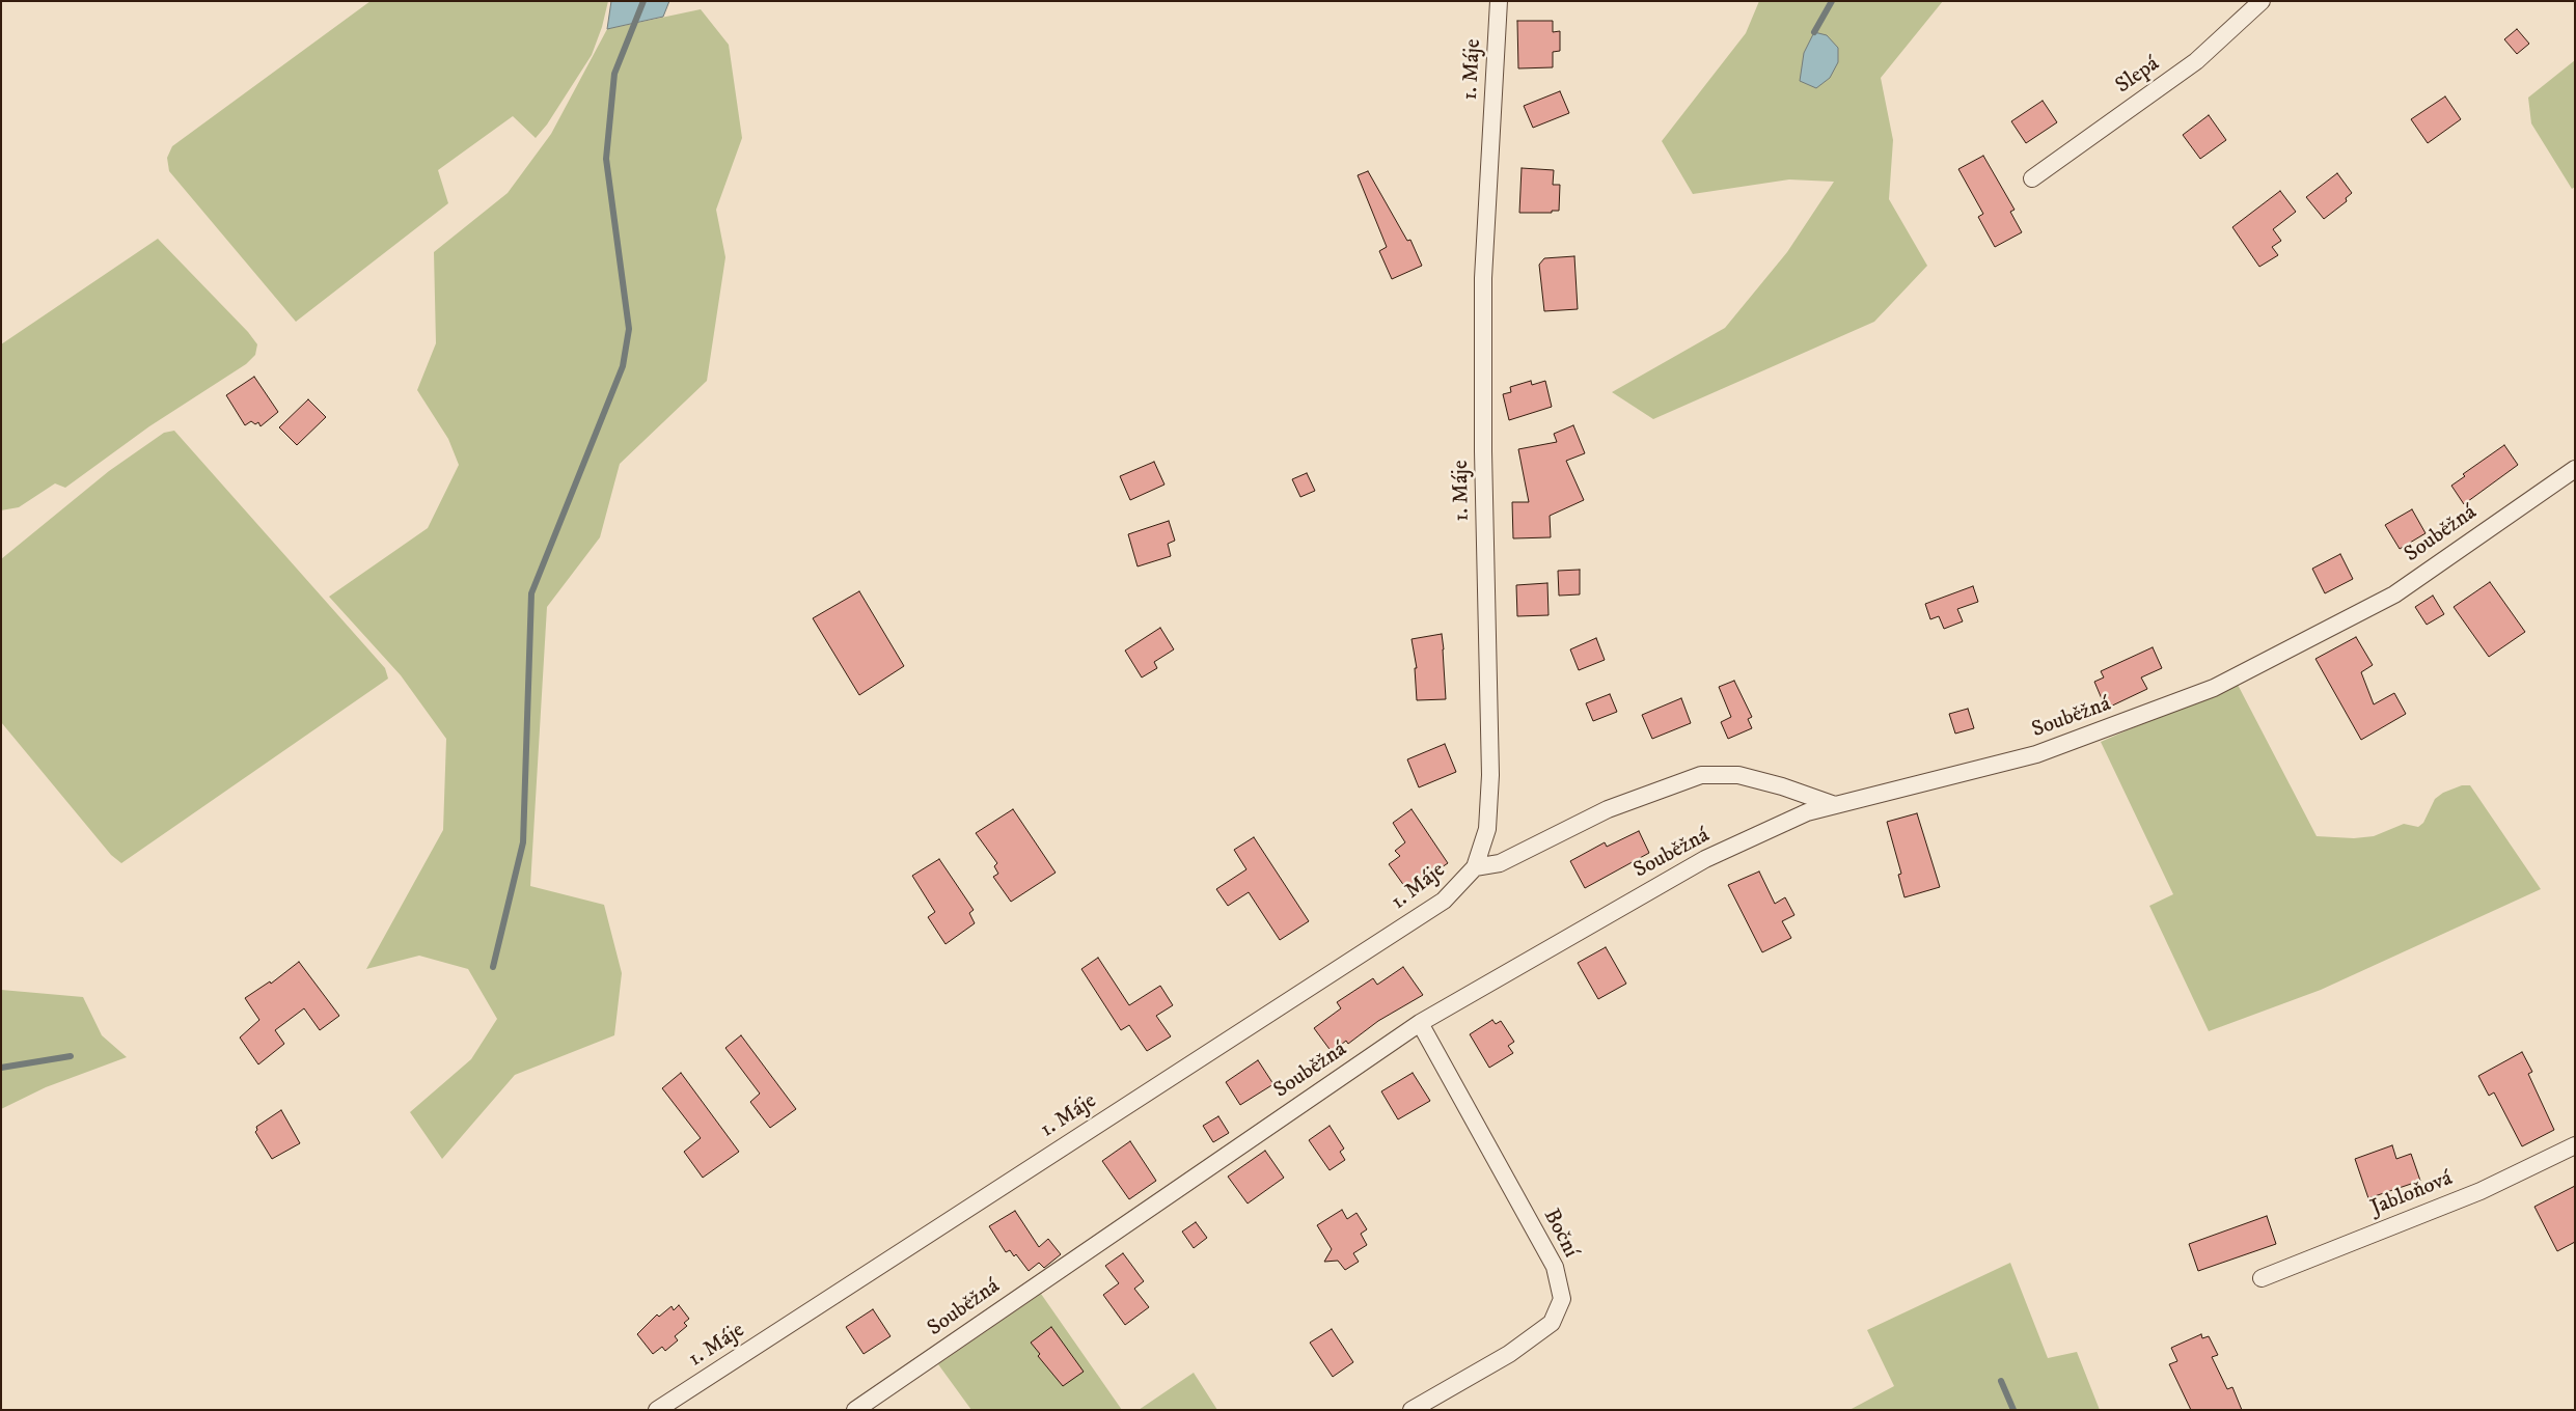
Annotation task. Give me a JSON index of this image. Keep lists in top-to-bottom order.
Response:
{
  "streets": {
    "street": [
      "1. Máje",
      "Slepá",
      "Souběžná",
      "Jabloňová",
      "Boční"
    ]
  },
  "crossings": [
    ["Souběžná", "Boční"]
  ]
}
